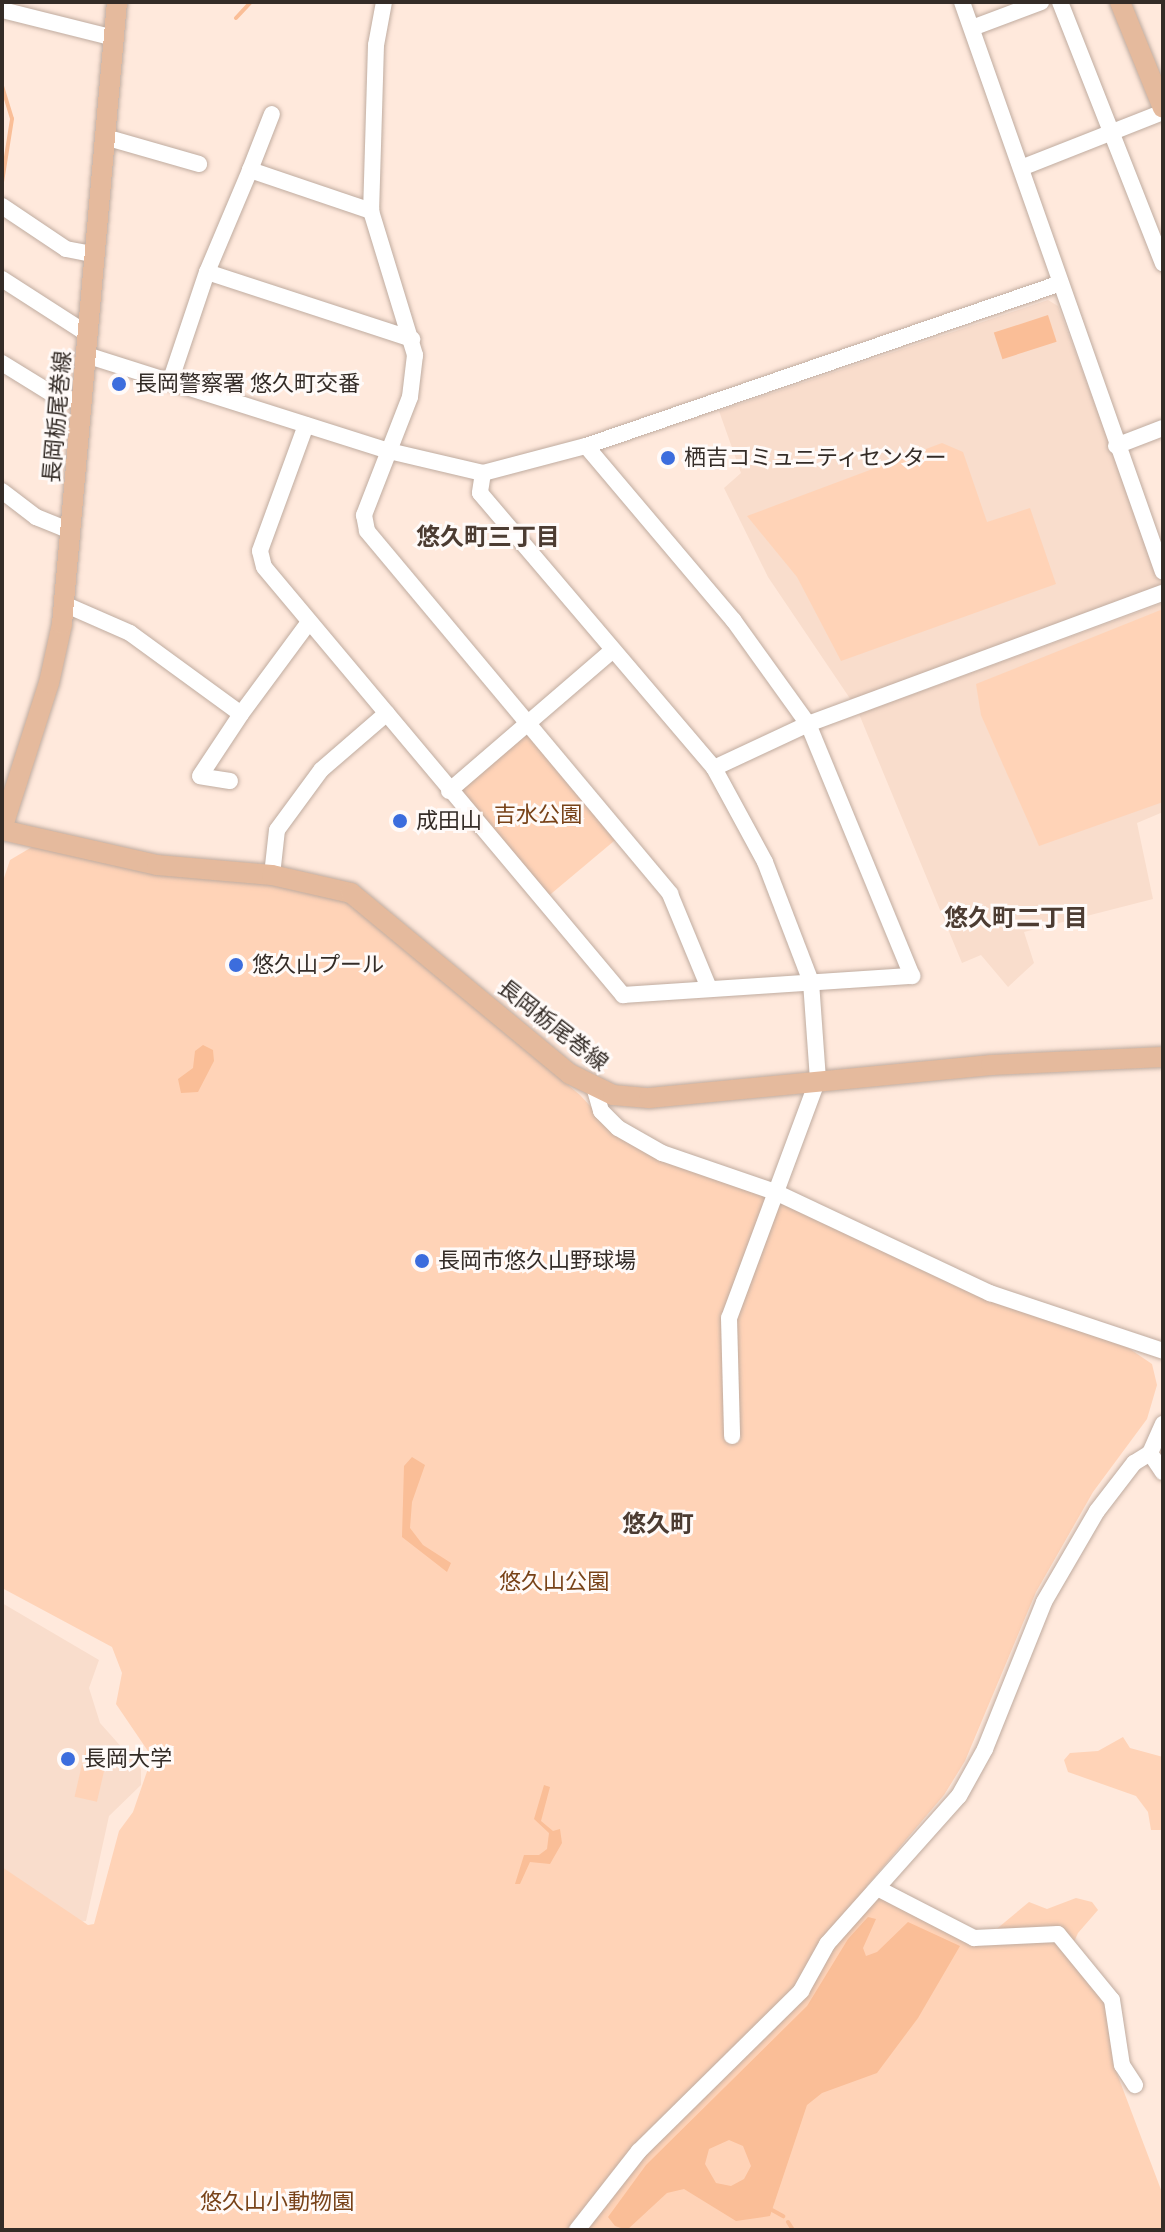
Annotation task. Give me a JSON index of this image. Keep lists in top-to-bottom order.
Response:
{
  "streets": {
    "main road": ["長岡栃尾巻線"]
  },
  "districts": ["悠久町三丁目", "悠久町二丁目", "悠久町"],
  "parks": ["吉水公園", "悠久山公園", "悠久山小動物園"],
  "places": [
    "長岡警察署 悠久町交番",
    "栖吉コミュニティセンター",
    "成田山",
    "悠久山プール",
    "長岡市悠久山野球場",
    "長岡大学"
  ]
}
